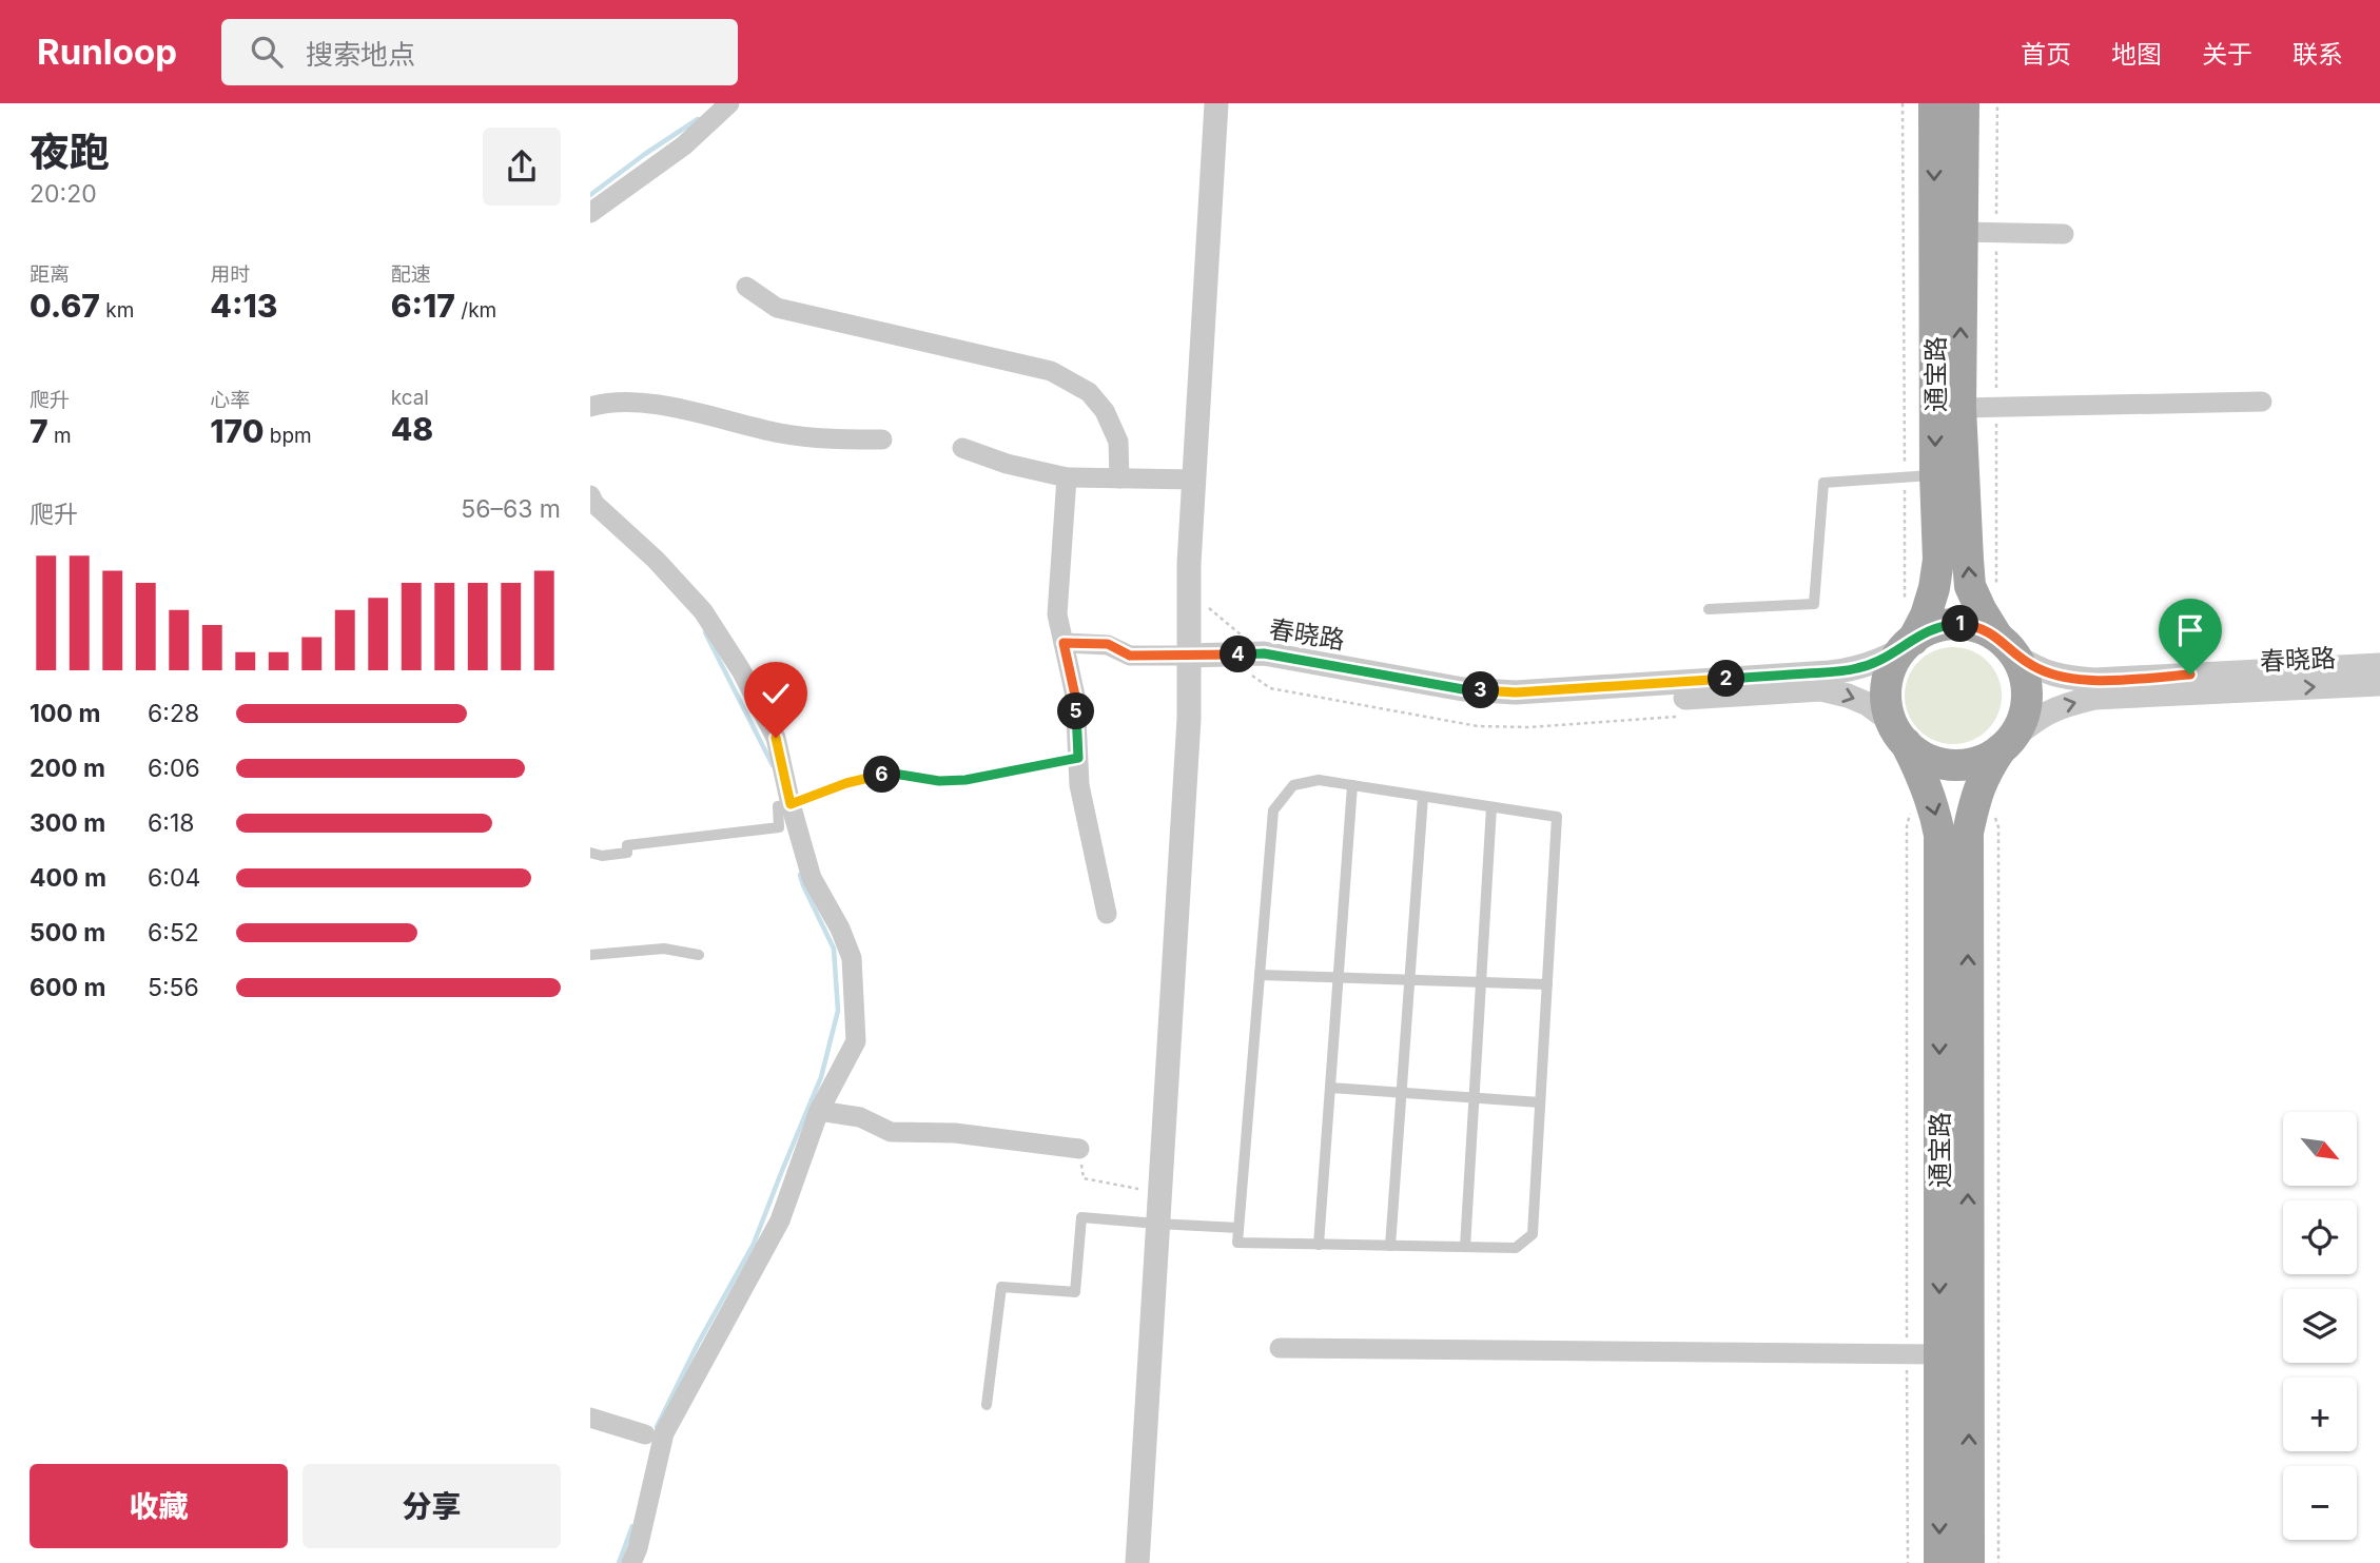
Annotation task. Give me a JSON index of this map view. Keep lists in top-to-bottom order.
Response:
{
  "streets": {
    "main road": ["通宝路"],
    "street": ["春晓路"]
  },
  "crossings": [
    ["通宝路", "春晓路"]
  ],
  "north": "bottom right",
  "page": {
    "header": "Runloop",
    "search": "搜索地点",
    "nav": [
      "首页",
      "地图",
      "关于",
      "联系"
    ],
    "heading": ["夜跑", "20:20"],
    "stats": [
      ["距离", "0.67 km"],
      ["用时", "4:13"],
      ["配速", "6:17 /km"],
      ["爬升", "7 m"],
      ["心率", "170 bpm"],
      ["kcal", "48"]
    ],
    "chart": ["爬升", "56–63 m"],
    "pins": [
      "1",
      "4",
      "2",
      "3",
      "5",
      "6"
    ],
    "list": [
      {
        "name": "100 m",
        "note": "6:28"
      },
      {
        "name": "200 m",
        "note": "6:06"
      },
      {
        "name": "300 m",
        "note": "6:18"
      },
      {
        "name": "400 m",
        "note": "6:04"
      },
      {
        "name": "500 m",
        "note": "6:52"
      },
      {
        "name": "600 m",
        "note": "5:56"
      }
    ],
    "map_buttons": ["+", "−"],
    "buttons": ["收藏", "分享"]
  }
}
